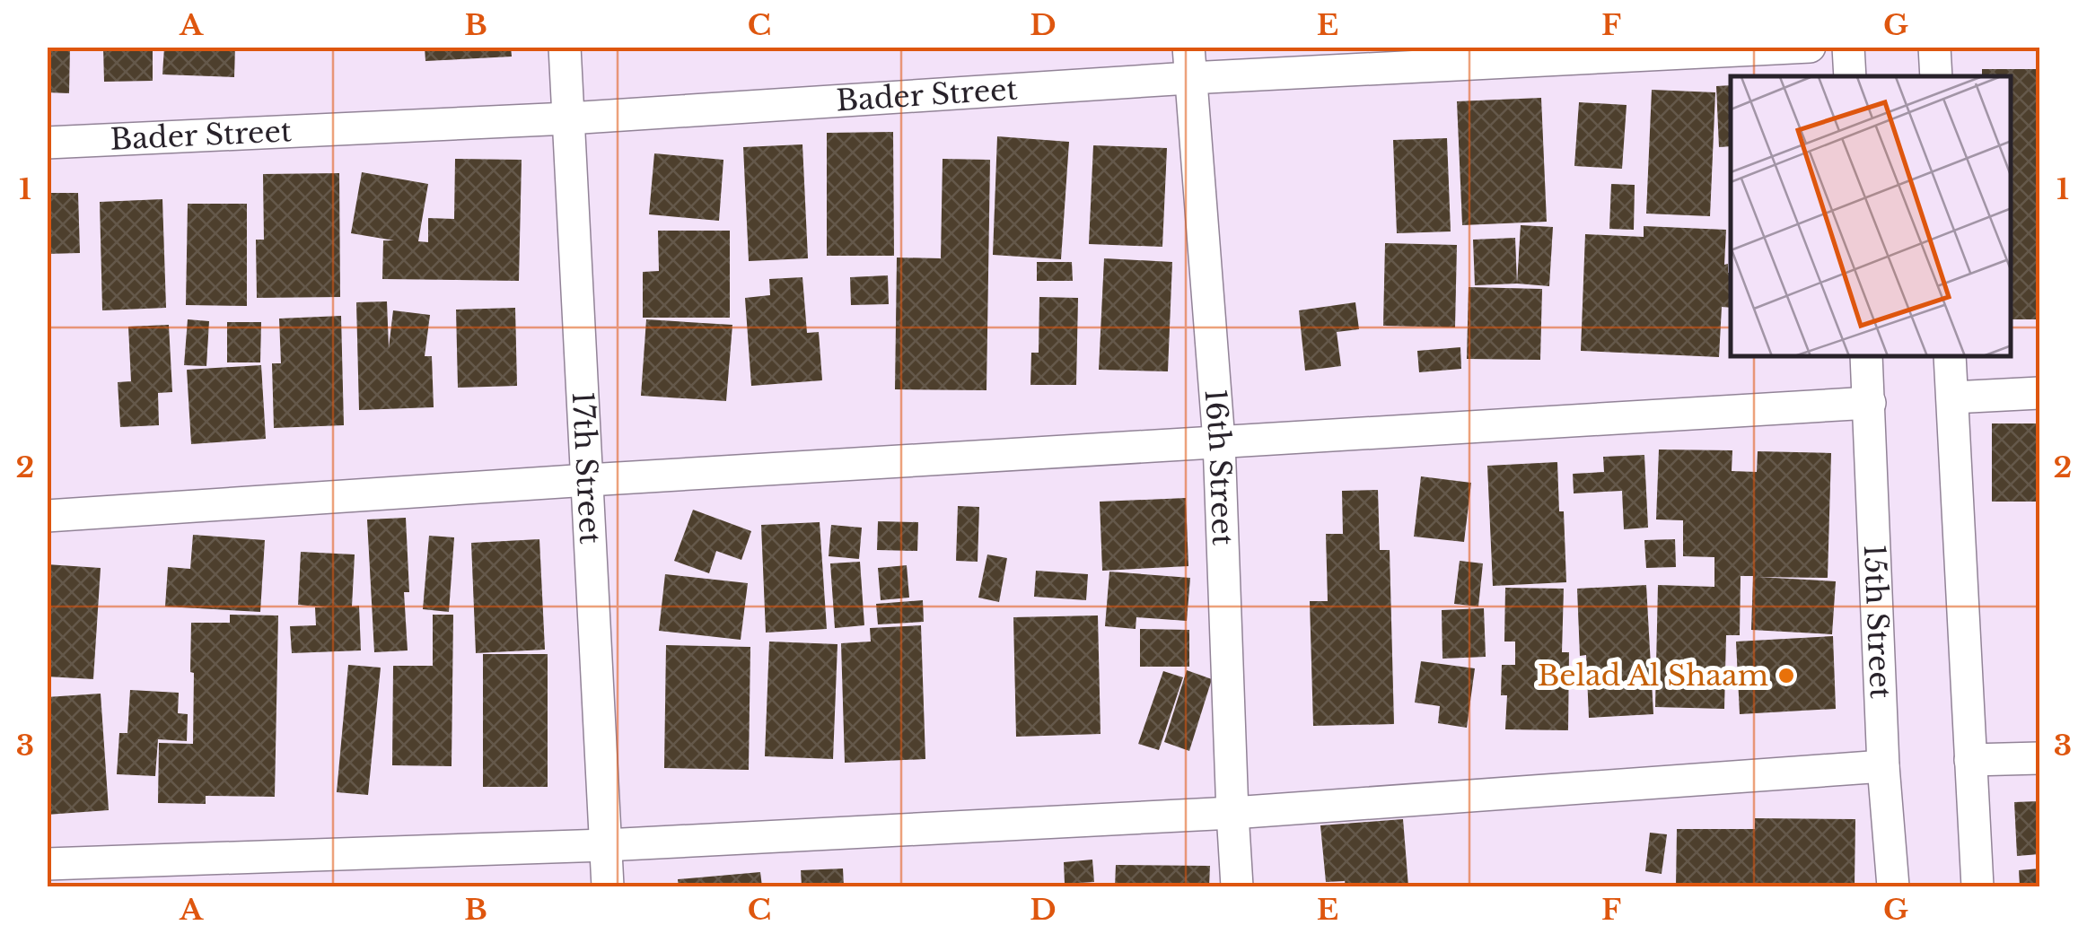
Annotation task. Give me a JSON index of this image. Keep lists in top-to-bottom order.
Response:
{
  "streets": {
    "street": [
      "Bader Street",
      "17th Street",
      "16th Street",
      "15th Street"
    ]
  },
  "crossings": [
    ["Bader Street", "17th Street"],
    ["Bader Street", "16th Street"]
  ],
  "places": ["Belad Al Shaam"],
  "grid": {
    "columns": [
      "A",
      "B",
      "C",
      "D",
      "E",
      "F",
      "G"
    ],
    "rows": ["1", "2", "3"]
  }
}
